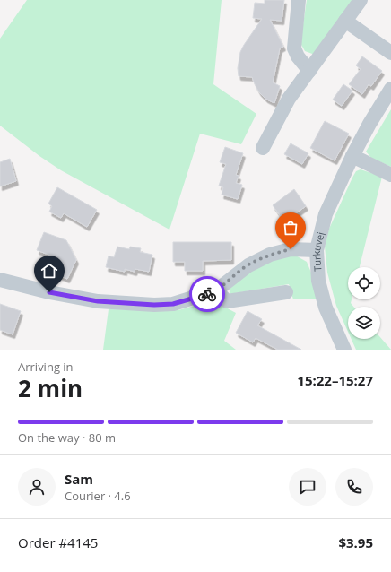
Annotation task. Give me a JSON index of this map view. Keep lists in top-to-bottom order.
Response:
{
  "streets": {
    "street": ["Turkuvej"]
  },
  "page": {
    "heading": ["2 min", "Arriving in", "15:22–15:27"],
    "panel": [
      "Sam",
      "Courier · 4.6",
      "Order #4145",
      "$3.95"
    ],
    "bar": "On the way · 80 m"
  }
}
